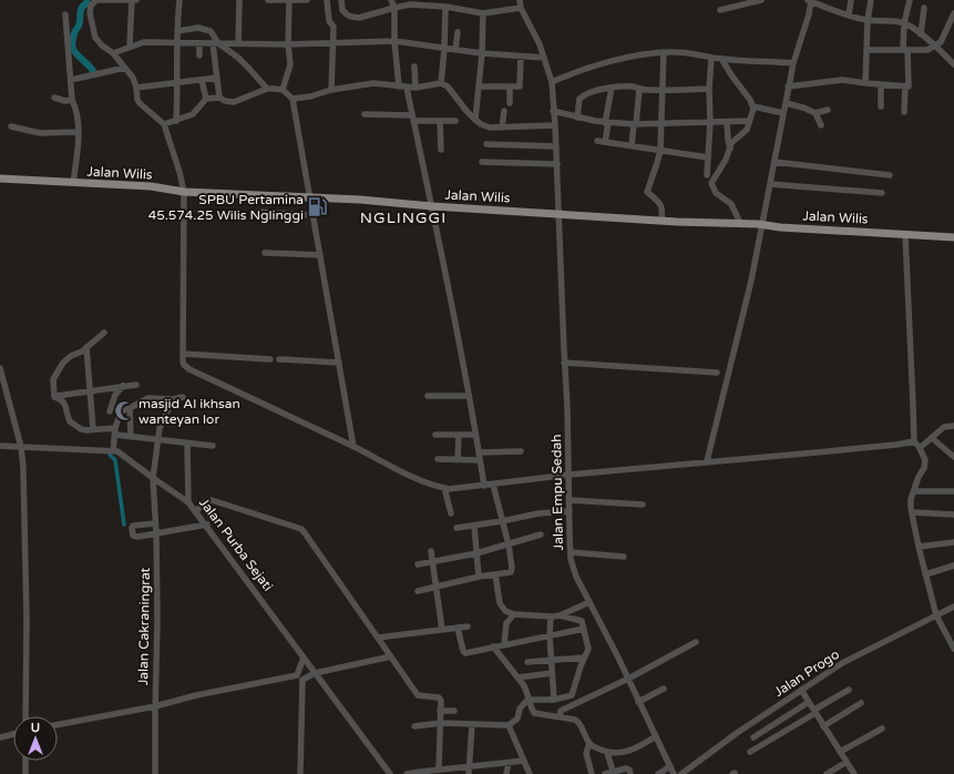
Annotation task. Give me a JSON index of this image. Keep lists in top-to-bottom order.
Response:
{
  "streets": {
    "main road": ["Jalan Wilis"],
    "street": [
      "Jalan Empu Sedah",
      "Jalan Purba Sejati",
      "Jalan Cakraningrat",
      "Jalan Progo"
    ]
  },
  "crossings": [
    ["Jalan Wilis", "Jalan Empu Sedah"],
    ["Jalan Purba Sejati", "Jalan Cakraningrat"]
  ],
  "districts": ["NGLINGGI"],
  "places": {
    "fuel station": ["SPBU Pertamina 45.574.25 Wilis Nglinggi"],
    "mosque": ["masjid Al ikhsan wanteyan lor"]
  },
  "north": "top"
}
